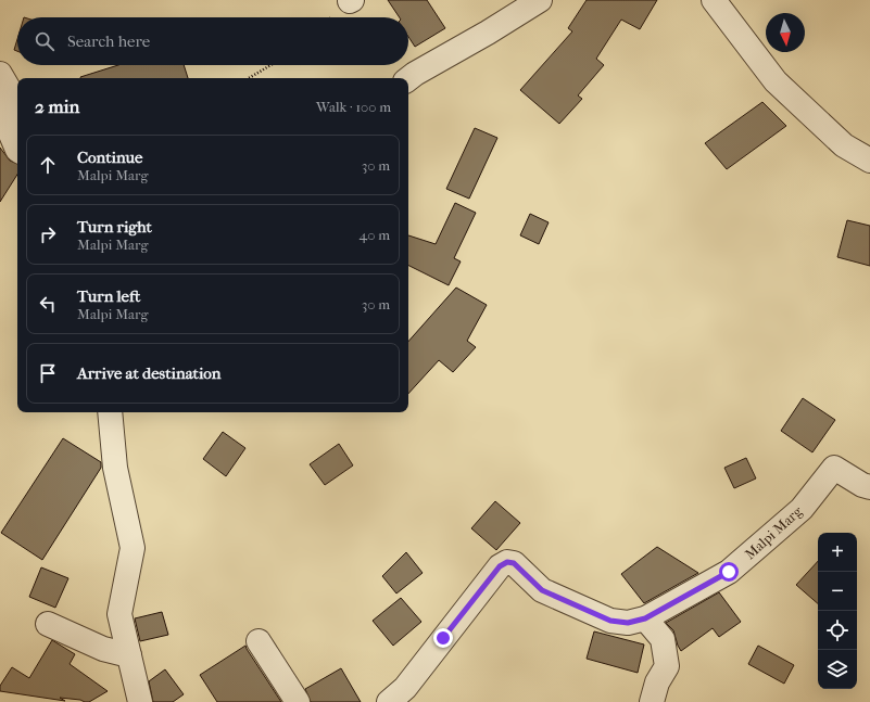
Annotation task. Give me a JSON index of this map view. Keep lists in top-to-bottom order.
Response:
{
  "streets": {
    "street": ["Malpi Marg"]
  },
  "north": "bottom",
  "page": {
    "search": "Search here",
    "heading": ["2 min", "Walk · 100 m"],
    "list": [
      ["Continue", "Malpi Marg", "30 m"],
      ["Turn right", "Malpi Marg", "40 m"],
      ["Turn left", "Malpi Marg", "30 m"],
      "Arrive at destination"
    ],
    "map_buttons": ["+", "−"]
  }
}
